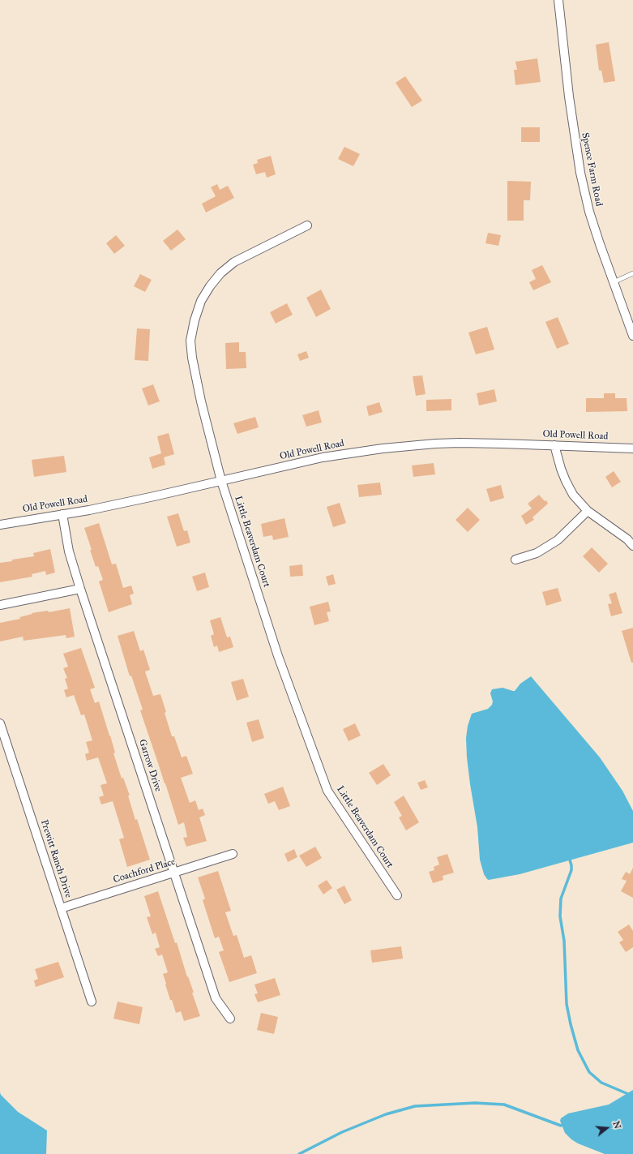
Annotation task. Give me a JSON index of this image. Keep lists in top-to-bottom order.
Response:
{
  "streets": {
    "street": [
      "Spence Farm Road",
      "Old Powell Road",
      "Little Beaverdam Court",
      "Garrow Drive",
      "Prewitt Ranch Drive",
      "Coachford Place"
    ]
  },
  "crossings": [
    ["Old Powell Road", "Little Beaverdam Court"],
    ["Old Powell Road", "Garrow Drive"],
    ["Garrow Drive", "Coachford Place"],
    ["Prewitt Ranch Drive", "Coachford Place"]
  ],
  "north": "right"
}
